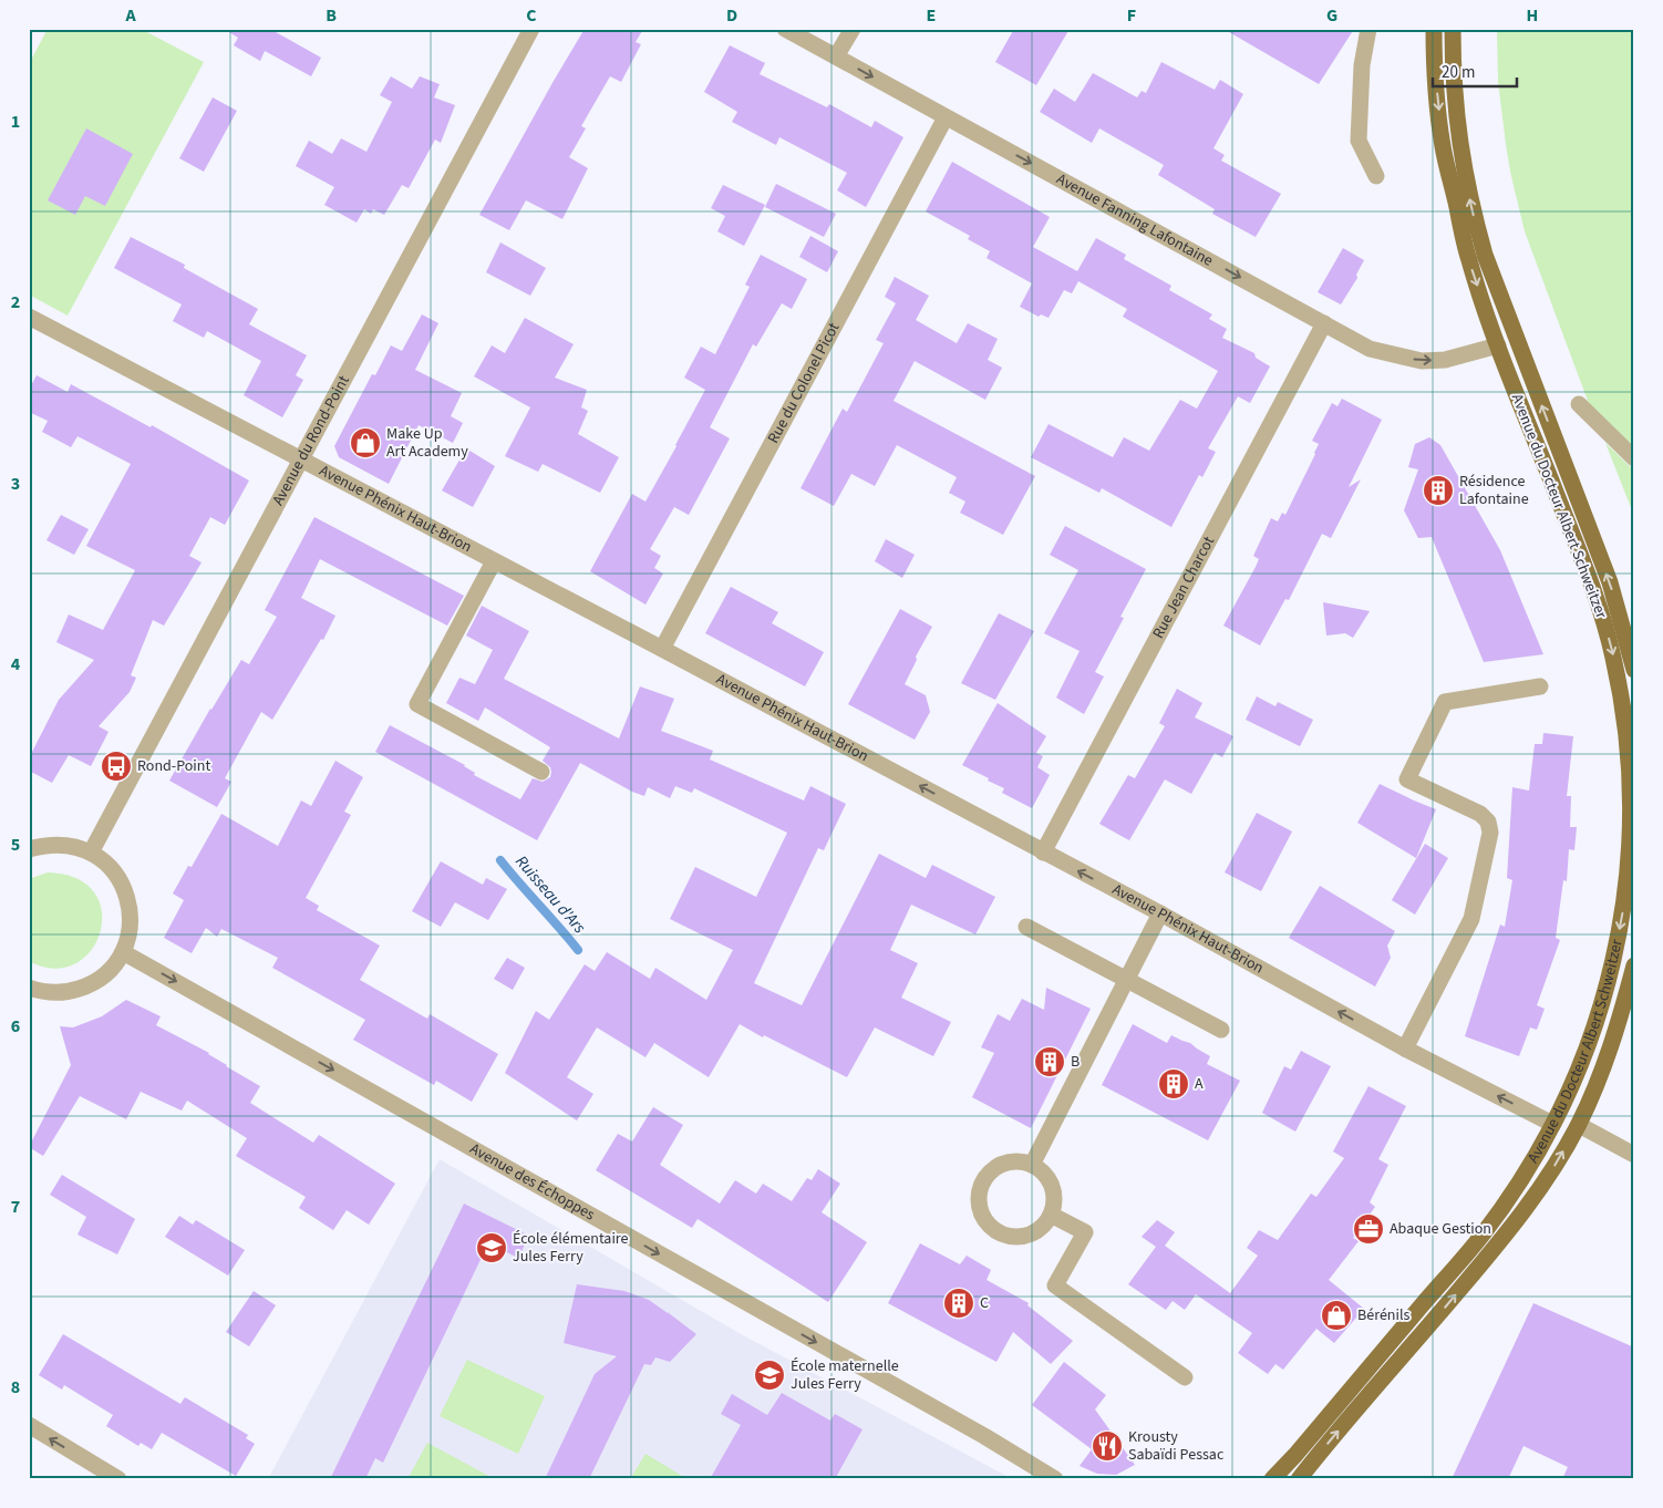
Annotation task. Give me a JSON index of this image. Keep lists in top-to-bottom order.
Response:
{
  "streets": {
    "main road": ["Avenue du Docteur Albert Schweitzer"],
    "street": [
      "Avenue Fanning Lafontaine",
      "Rue du Colonel Picot",
      "Avenue du Rond-Point",
      "Avenue Phénix Haut-Brion",
      "Rue Jean Charcot",
      "Avenue des Échoppes"
    ]
  },
  "crossings": [
    ["Avenue Fanning Lafontaine", "Rue du Colonel Picot"],
    ["Avenue Fanning Lafontaine", "Avenue du Docteur Albert Schweitzer"],
    ["Avenue Fanning Lafontaine", "Rue Jean Charcot"],
    ["Rue du Colonel Picot", "Avenue Phénix Haut-Brion"],
    ["Avenue du Rond-Point", "Avenue Phénix Haut-Brion"],
    ["Avenue du Docteur Albert Schweitzer", "Avenue Phénix Haut-Brion"],
    ["Avenue Phénix Haut-Brion", "Rue Jean Charcot"]
  ],
  "one_way": ["Avenue Fanning Lafontaine", "Avenue Phénix Haut-Brion", "Avenue des Échoppes"],
  "water": ["Ruisseau d'Ars"],
  "places": {
    "shop": ["Make Up Art Academy", "Bérénils"],
    "building": [
      "Résidence Lafontaine",
      "B",
      "A",
      "C"
    ],
    "bus stop": ["Rond-Point"],
    "office": ["Abaque Gestion"],
    "school or university": ["École élémentaire Jules Ferry", "École maternelle Jules Ferry"],
    "restaurant": ["Krousty Sabaïdi Pessac"]
  },
  "scale_bar": "20 m",
  "grid": {
    "columns": [
      "A",
      "B",
      "C",
      "D",
      "E",
      "F",
      "G",
      "H"
    ],
    "rows": [
      "1",
      "2",
      "3",
      "4",
      "5",
      "6",
      "7",
      "8"
    ]
  }
}
